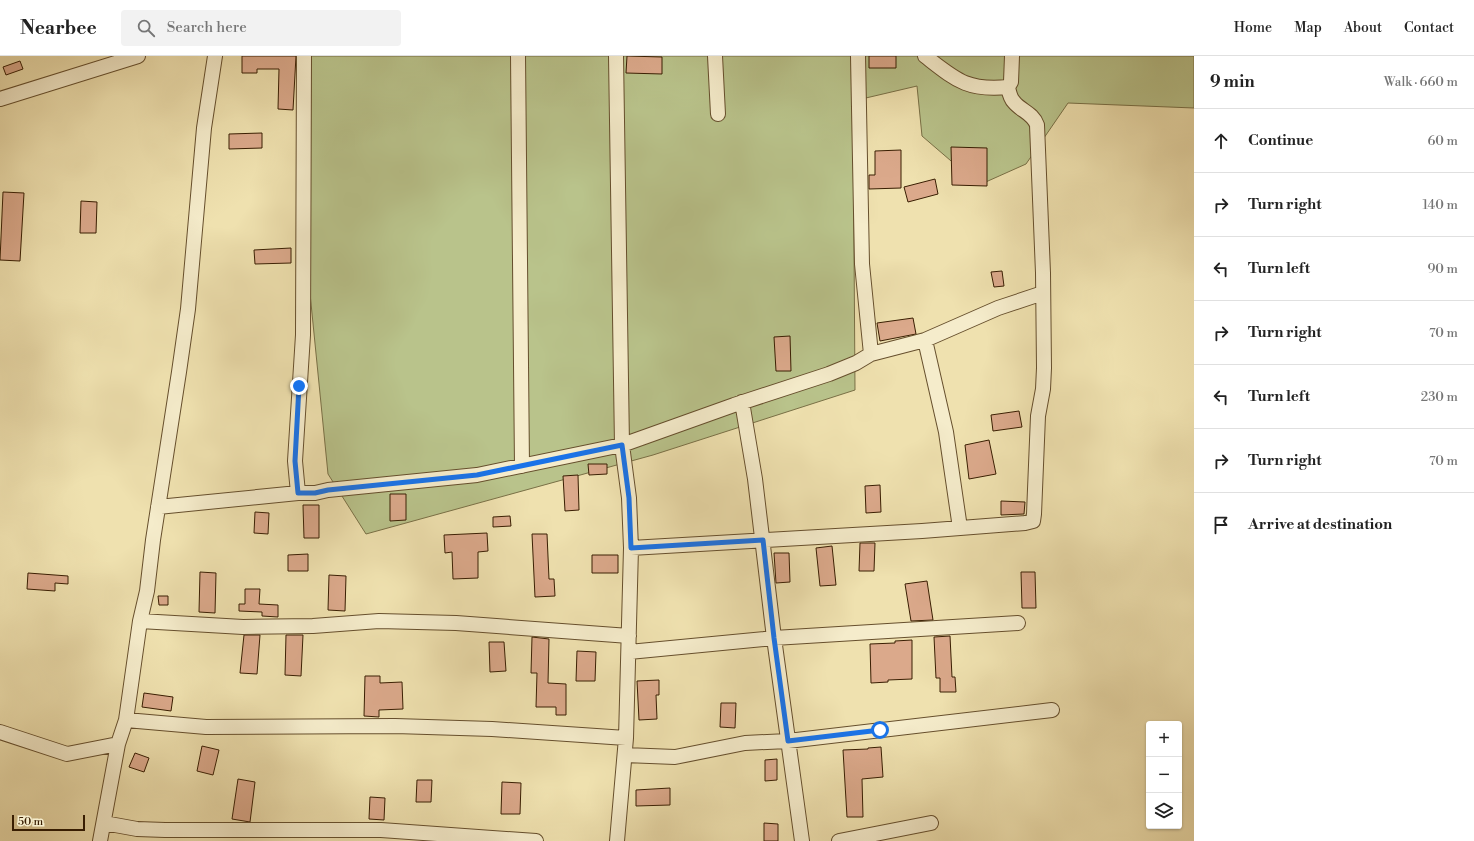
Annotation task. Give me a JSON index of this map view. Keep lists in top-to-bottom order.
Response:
{
  "scale_bar": "50 m",
  "page": {
    "header": "Nearbee",
    "search": "Search here",
    "nav": [
      "Home",
      "Map",
      "About",
      "Contact"
    ],
    "heading": ["9 min", "Walk · 660 m"],
    "list": [
      ["Continue", "60 m"],
      ["Turn right", "140 m"],
      ["Turn left", "90 m"],
      ["Turn right", "70 m"],
      ["Turn left", "230 m"],
      ["Turn right", "70 m"],
      "Arrive at destination"
    ],
    "map_buttons": ["+", "−"],
    "scale": "50 m"
  }
}
